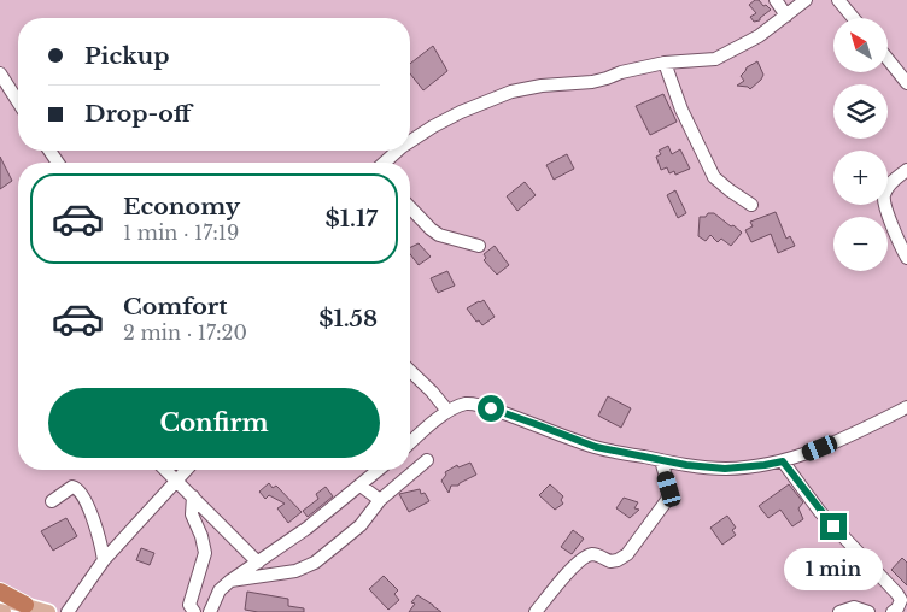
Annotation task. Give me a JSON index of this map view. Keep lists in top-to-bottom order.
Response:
{
  "north": "top left",
  "page": {
    "map_buttons": ["+", "−"],
    "banner": ["Pickup", "Drop-off"],
    "list": [
      {
        "name": "Economy",
        "note": "1 min · 17:19",
        "value": "$1.17"
      },
      {
        "name": "Comfort",
        "note": "2 min · 17:20",
        "value": "$1.58"
      }
    ],
    "buttons": "Confirm",
    "bubble": "1 min"
  }
}
